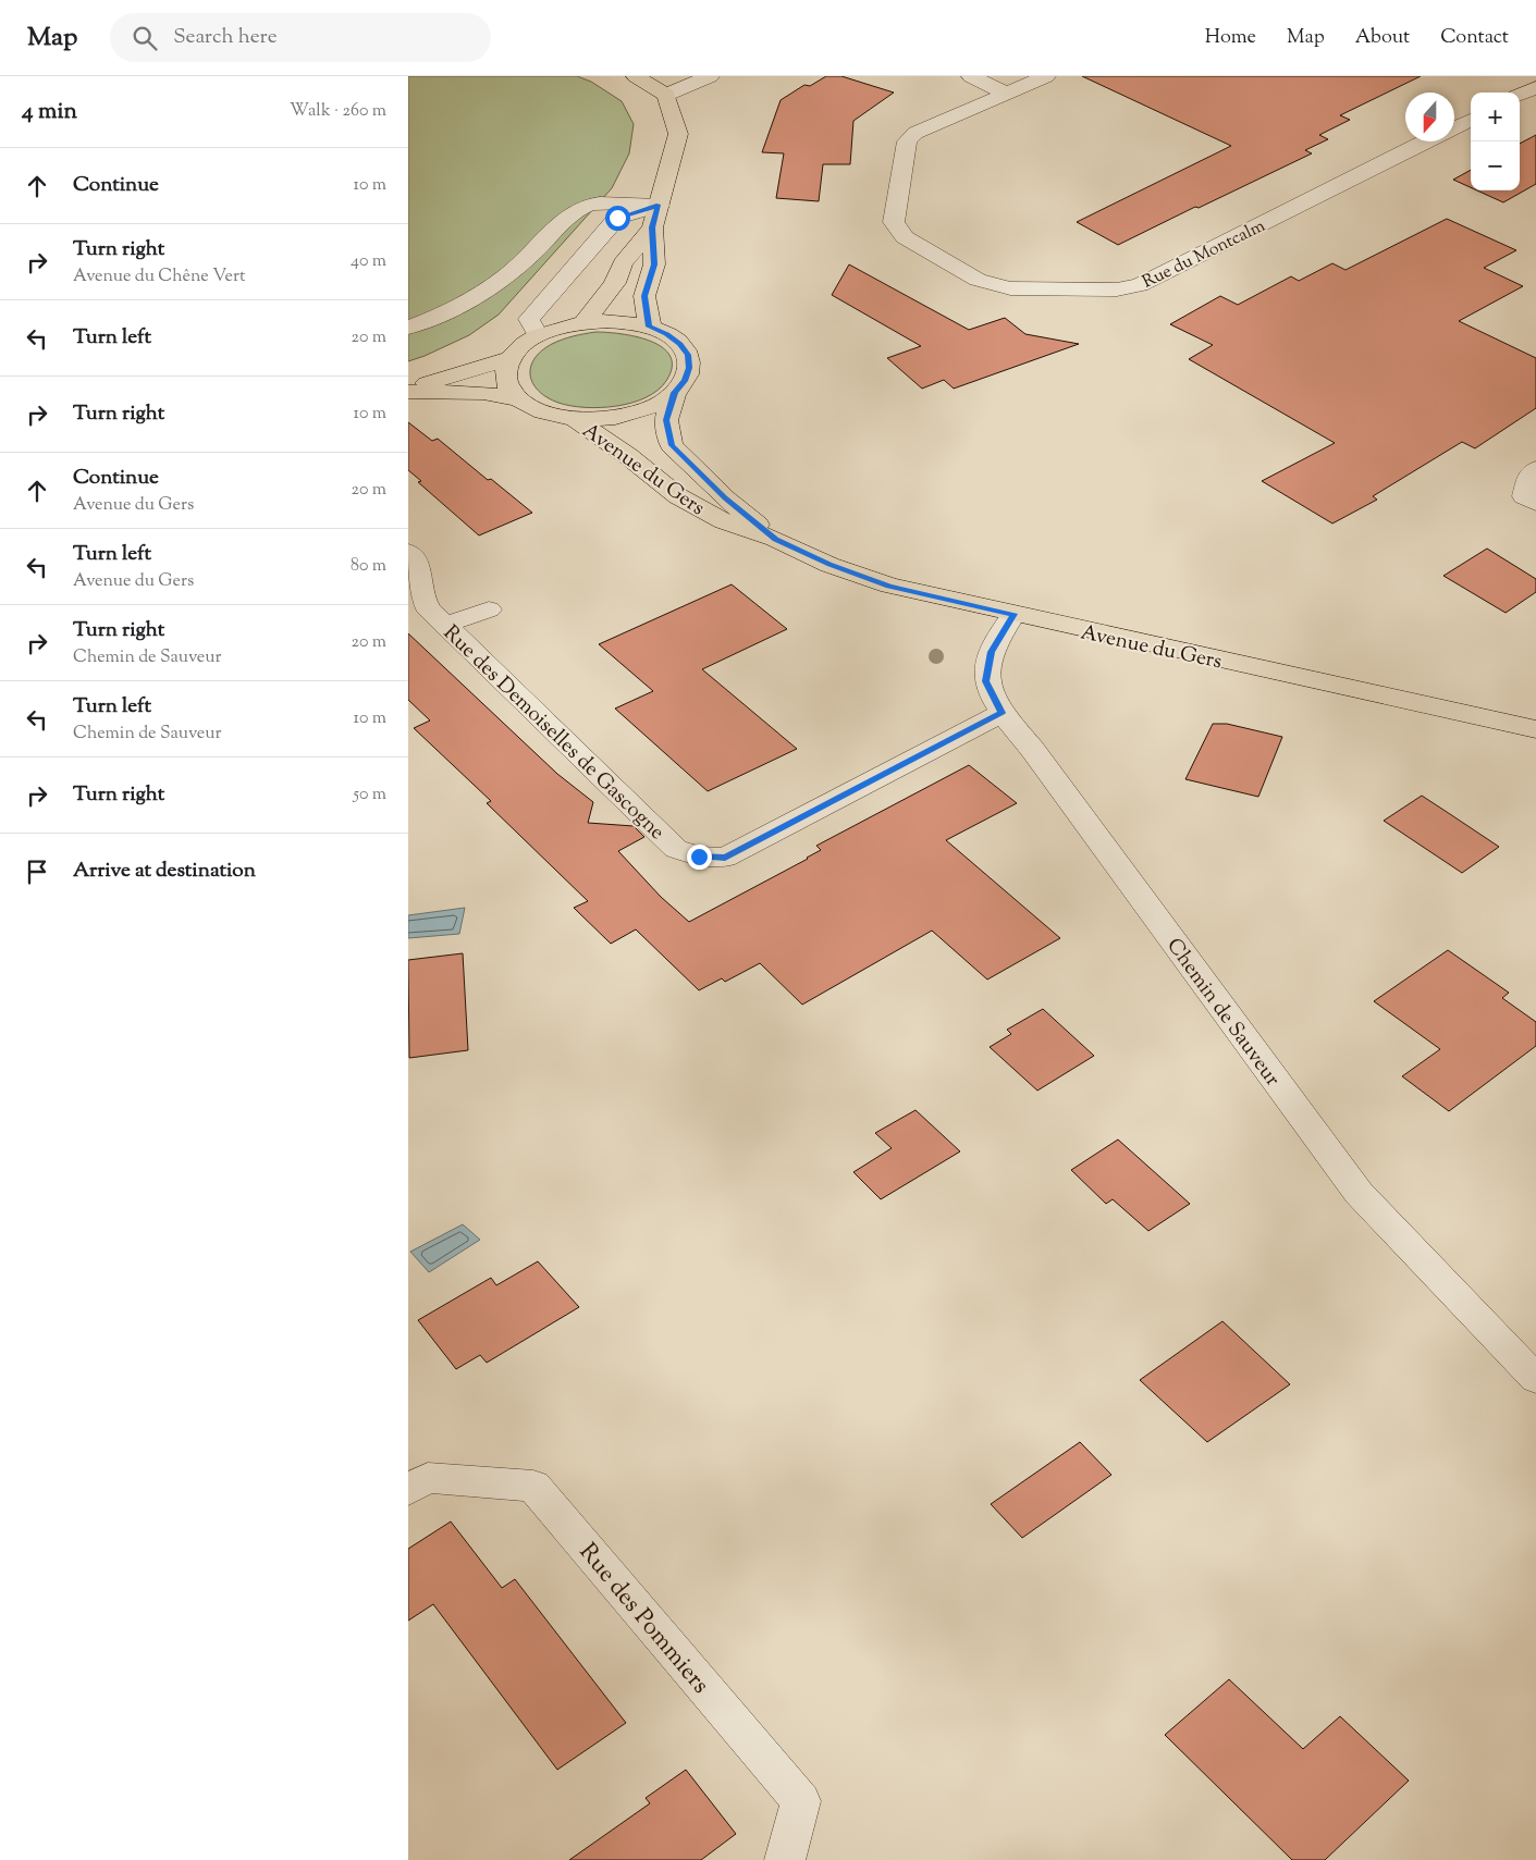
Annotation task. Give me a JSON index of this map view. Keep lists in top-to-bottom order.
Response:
{
  "streets": {
    "main road": ["Avenue du Gers"],
    "street": [
      "Rue du Montcalm",
      "Rue des Demoiselles de Gascogne",
      "Chemin de Sauveur",
      "Rue des Pommiers"
    ]
  },
  "crossings": [
    ["Avenue du Gers", "Chemin de Sauveur"],
    ["Rue des Demoiselles de Gascogne", "Chemin de Sauveur"]
  ],
  "north": "bottom",
  "page": {
    "header": "Map",
    "search": "Search here",
    "nav": [
      "Home",
      "Map",
      "About",
      "Contact"
    ],
    "heading": ["4 min", "Walk · 260 m"],
    "map_buttons": ["+", "−"],
    "list": [
      ["Continue", "10 m"],
      ["Turn right", "Avenue du Chêne Vert", "40 m"],
      ["Turn left", "20 m"],
      ["Turn right", "10 m"],
      ["Continue", "Avenue du Gers", "20 m"],
      ["Turn left", "Avenue du Gers", "80 m"],
      ["Turn right", "Chemin de Sauveur", "20 m"],
      ["Turn left", "Chemin de Sauveur", "10 m"],
      ["Turn right", "50 m"],
      "Arrive at destination"
    ]
  }
}
